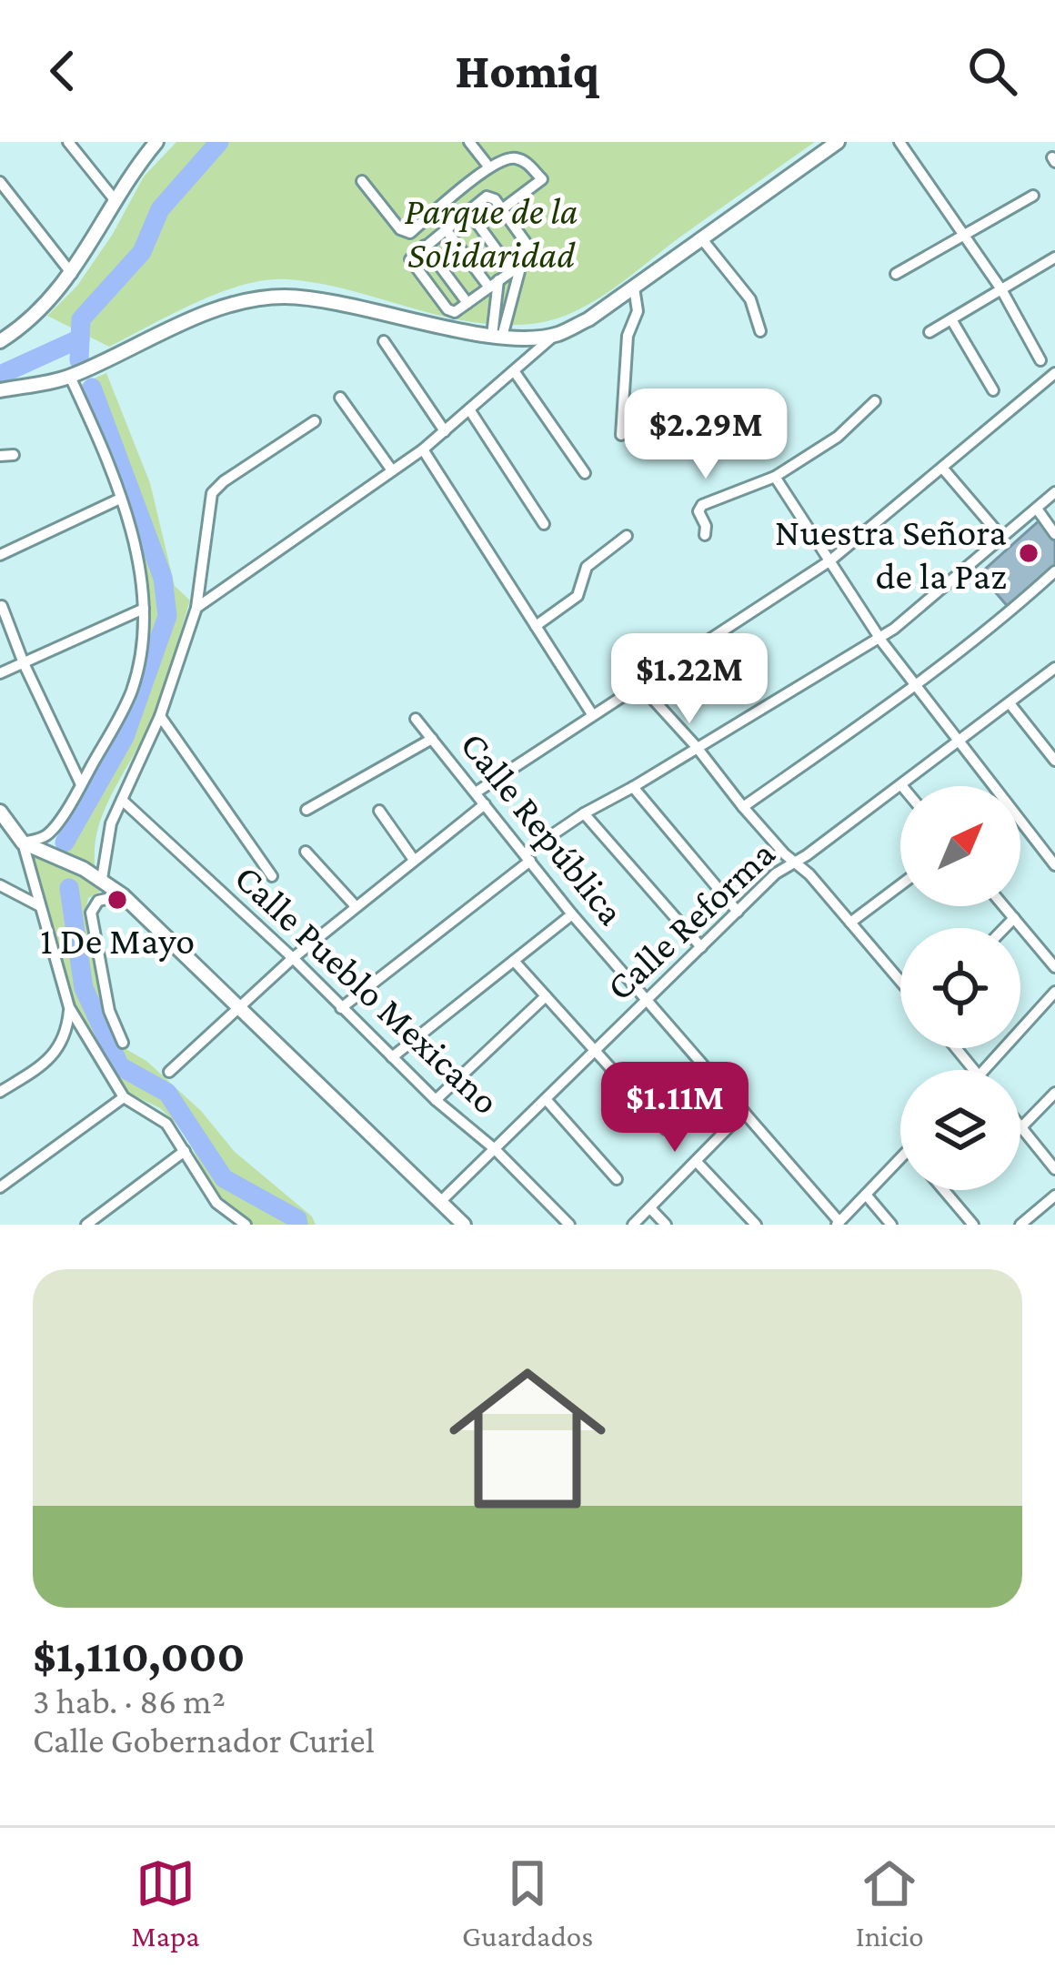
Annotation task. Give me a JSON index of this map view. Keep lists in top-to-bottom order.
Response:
{
  "streets": {
    "street": ["Calle República", "Calle Reforma", "Calle Pueblo Mexicano"]
  },
  "crossings": [
    ["Calle República", "Calle Reforma"],
    ["Calle Reforma", "Calle Pueblo Mexicano"]
  ],
  "parks": ["Parque de la Solidaridad"],
  "places": ["Nuestra Señora de la Paz", "1 De Mayo"],
  "north": "top right",
  "page": {
    "header": "Homiq",
    "price": ["$2.29M", "$1.22M", "$1.11M"],
    "list": [
      {
        "name": "$1,110,000",
        "note": "3 hab. · 86 m² · Calle Gobernador Curiel"
      }
    ],
    "tabs": ["Mapa", "Guardados", "Inicio"]
  }
}
